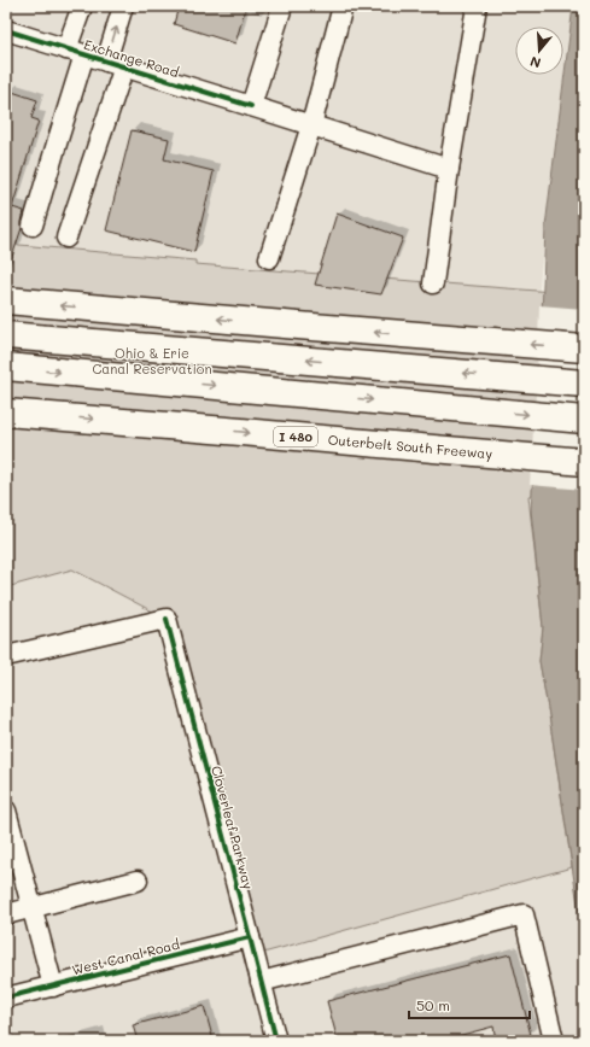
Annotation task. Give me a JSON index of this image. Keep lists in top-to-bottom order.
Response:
{
  "streets": {
    "highway": ["I 480", "Outerbelt South Freeway"],
    "street": ["Exchange Road", "Cloverleaf Parkway", "West Canal Road"]
  },
  "crossings": [
    ["Cloverleaf Parkway", "West Canal Road"]
  ],
  "parks": ["Ohio & Erie Canal Reservation"],
  "scale_bar": "50 m",
  "north": "bottom"
}
